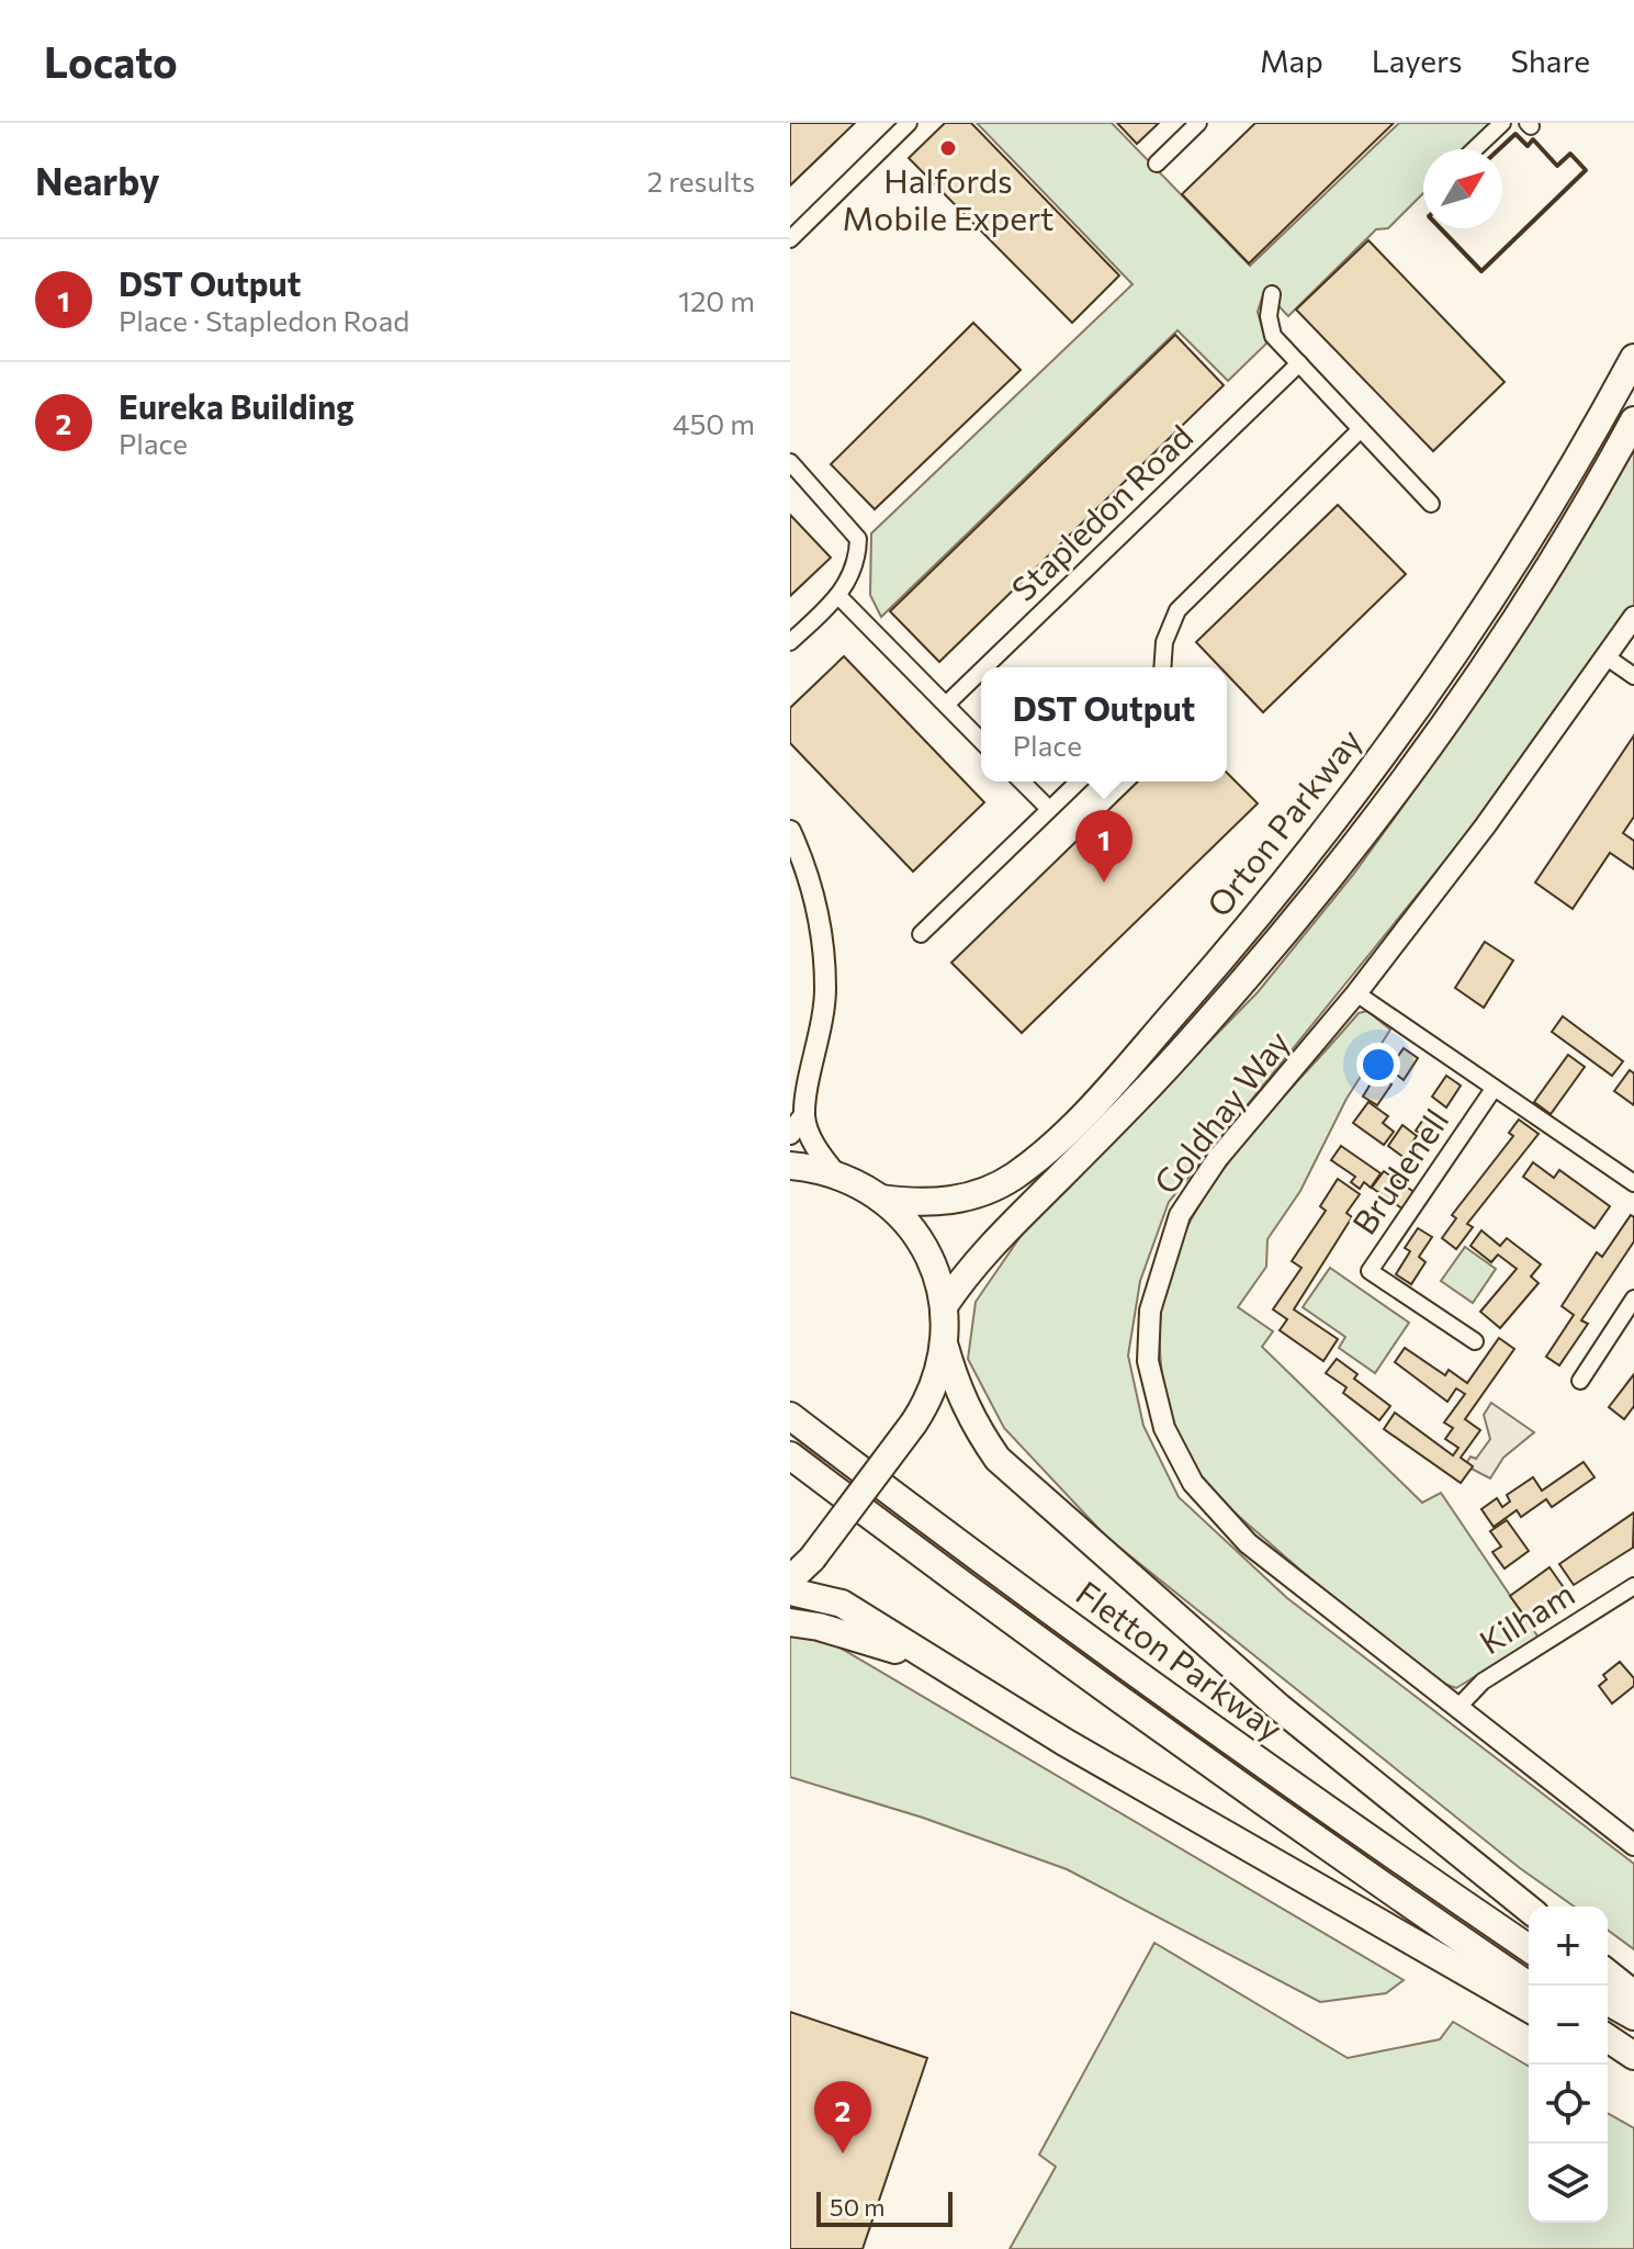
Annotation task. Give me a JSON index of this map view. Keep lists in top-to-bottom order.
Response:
{
  "streets": {
    "main road": ["Orton Parkway", "Fletton Parkway"],
    "street": [
      "Stapledon Road",
      "Goldhay Way",
      "Brudenell",
      "Kilham"
    ]
  },
  "crossings": [
    ["Goldhay Way", "Kilham"]
  ],
  "places": ["Halfords Mobile Expert"],
  "scale_bar": "50 m",
  "north": "top right",
  "page": {
    "header": "Locato",
    "nav": ["Map", "Layers", "Share"],
    "heading": ["Nearby", "2 results"],
    "list": [
      {
        "mark": "1",
        "name": "DST Output",
        "note": "Place · Stapledon Road",
        "value": "120 m"
      },
      {
        "mark": "2",
        "name": "Eureka Building",
        "note": "Place",
        "value": "450 m"
      }
    ],
    "popup": ["DST Output", "Place"],
    "pins": ["1", "2"],
    "map_buttons": ["+", "−"],
    "scale": "50 m"
  }
}
